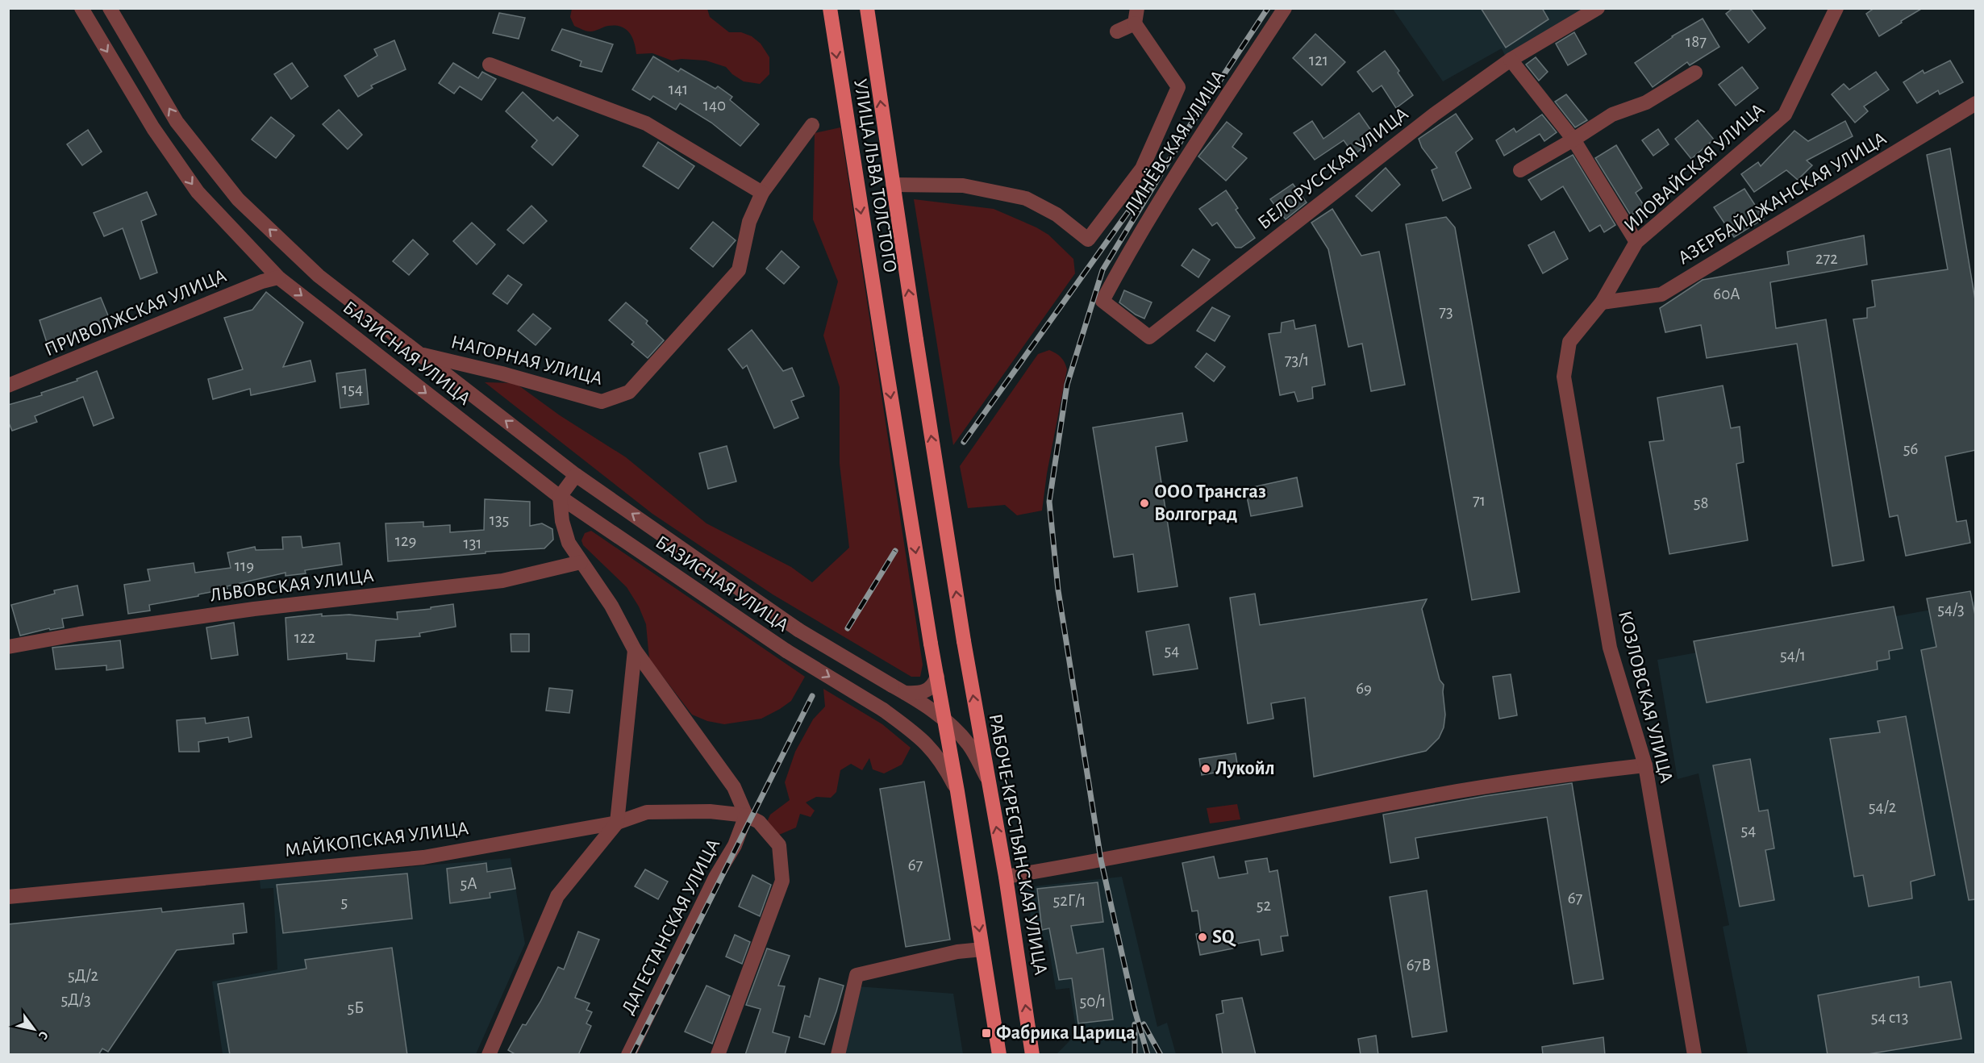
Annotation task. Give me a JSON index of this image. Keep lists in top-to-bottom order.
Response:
{
  "streets": {
    "main road": ["УЛИЦА ЛЬВА ТОЛСТОГО", "РАБОЧЕ-КРЕСТЬЯНСКАЯ УЛИЦА"],
    "street": [
      "ЛИНЁВСКАЯ УЛИЦА",
      "ИЛОВАЙСКАЯ УЛИЦА",
      "БЕЛОРУССКАЯ УЛИЦА",
      "АЗЕРБАЙДЖАНСКАЯ УЛИЦА",
      "ПРИВОЛЖСКАЯ УЛИЦА",
      "БАЗИСНАЯ УЛИЦА",
      "НАГОРНАЯ УЛИЦА",
      "ЛЬВОВСКАЯ УЛИЦА",
      "КОЗЛОВСКАЯ УЛИЦА",
      "МАЙКОПСКАЯ УЛИЦА",
      "ДАГЕСТАНСКАЯ УЛИЦА"
    ]
  },
  "crossings": [
    ["ЛИНЁВСКАЯ УЛИЦА", "БЕЛОРУССКАЯ УЛИЦА"],
    ["ИЛОВАЙСКАЯ УЛИЦА", "АЗЕРБАЙДЖАНСКАЯ УЛИЦА"],
    ["ИЛОВАЙСКАЯ УЛИЦА", "КОЗЛОВСКАЯ УЛИЦА"],
    ["УЛИЦА ЛЬВА ТОЛСТОГО", "РАБОЧЕ-КРЕСТЬЯНСКАЯ УЛИЦА"],
    ["АЗЕРБАЙДЖАНСКАЯ УЛИЦА", "КОЗЛОВСКАЯ УЛИЦА"],
    ["ПРИВОЛЖСКАЯ УЛИЦА", "БАЗИСНАЯ УЛИЦА"],
    ["БАЗИСНАЯ УЛИЦА", "НАГОРНАЯ УЛИЦА"],
    ["БАЗИСНАЯ УЛИЦА", "РАБОЧЕ-КРЕСТЬЯНСКАЯ УЛИЦА"],
    ["МАЙКОПСКАЯ УЛИЦА", "ДАГЕСТАНСКАЯ УЛИЦА"]
  ],
  "places": {
    "other": ["ООО Трансгаз Волгоград", "Лукойл", "SQ"],
    "transit": ["Фабрика Царица"]
  },
  "house_numbers": [
    "187",
    "121",
    "141",
    "140",
    "272",
    "60А",
    "73",
    "73/1",
    "154",
    "56",
    "71",
    "58",
    "135",
    "129",
    "131",
    "119",
    "54/3",
    "122",
    "54",
    "54/1",
    "69",
    "54/2",
    "54",
    "67",
    "5А",
    "67",
    "52Г/1",
    "5",
    "52",
    "67В",
    "5Д/2",
    "5Д/3",
    "50/1",
    "5Б",
    "54 с13"
  ],
  "north": "bottom right"
}
